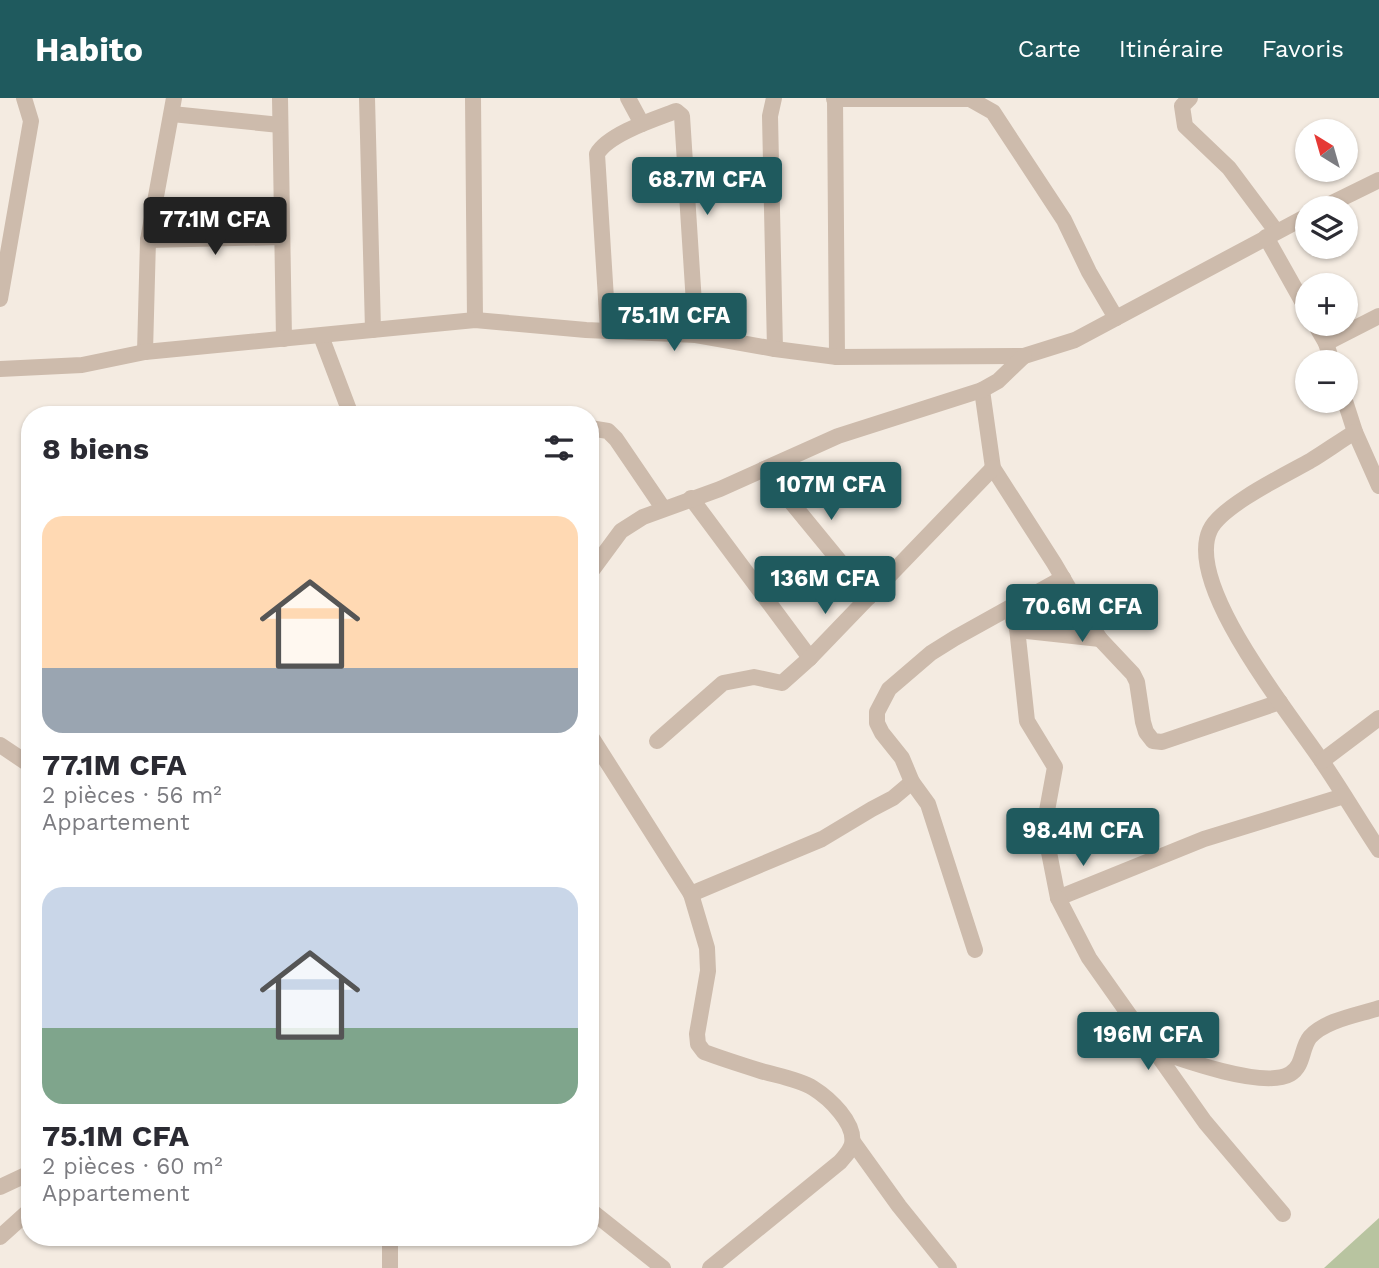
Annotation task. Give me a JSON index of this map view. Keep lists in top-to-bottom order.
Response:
{
  "north": "top left",
  "page": {
    "header": "Habito",
    "nav": ["Carte", "Itinéraire", "Favoris"],
    "map_buttons": ["+", "−"],
    "price": [
      "68.7M CFA",
      "77.1M CFA",
      "75.1M CFA",
      "107M CFA",
      "136M CFA",
      "70.6M CFA",
      "98.4M CFA",
      "196M CFA"
    ],
    "heading": "8 biens",
    "list": [
      {
        "name": "77.1M CFA",
        "note": "2 pièces · 56 m² · Appartement"
      },
      {
        "name": "75.1M CFA",
        "note": "2 pièces · 60 m² · Appartement"
      }
    ]
  }
}
